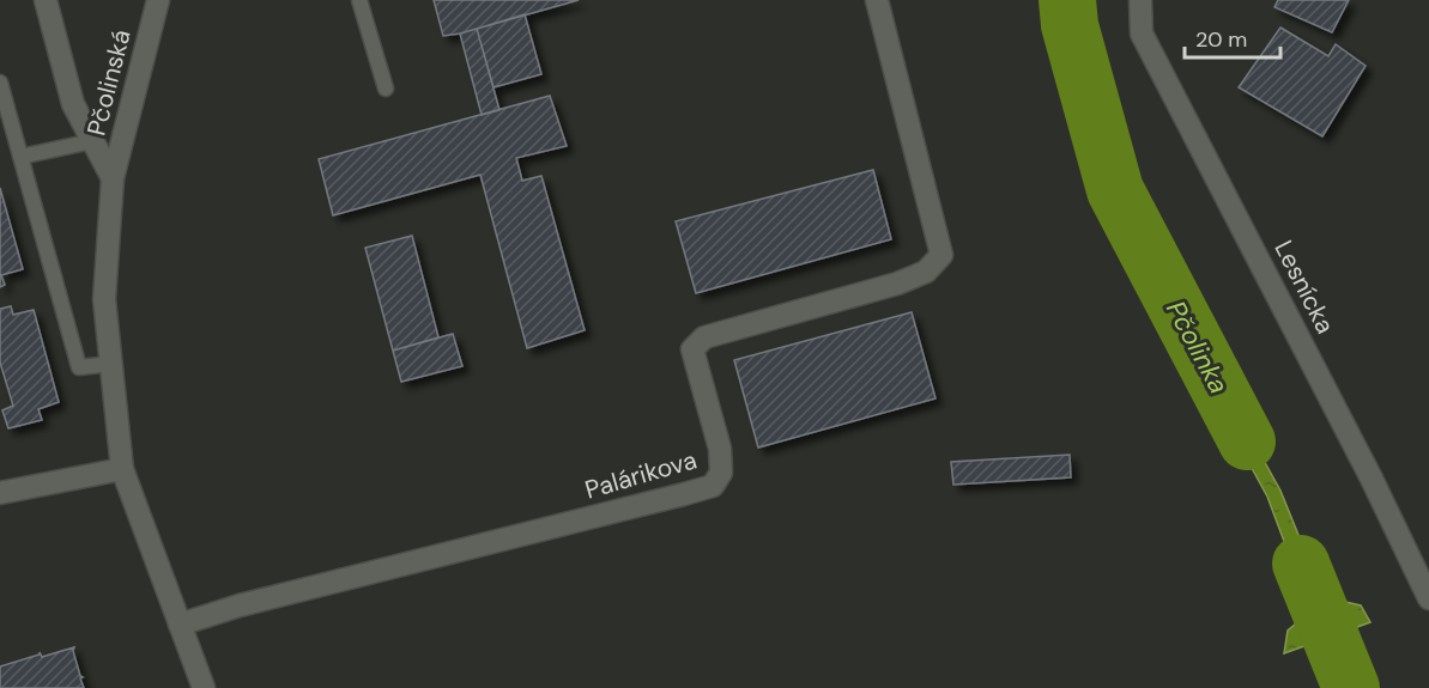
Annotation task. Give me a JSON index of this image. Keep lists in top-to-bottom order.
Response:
{
  "streets": {
    "street": ["Pčolinská", "Lesnícka", "Palárikova"]
  },
  "crossings": [
    ["Pčolinská", "Palárikova"]
  ],
  "water": ["Pčolinka"],
  "scale_bar": "20 m"
}
